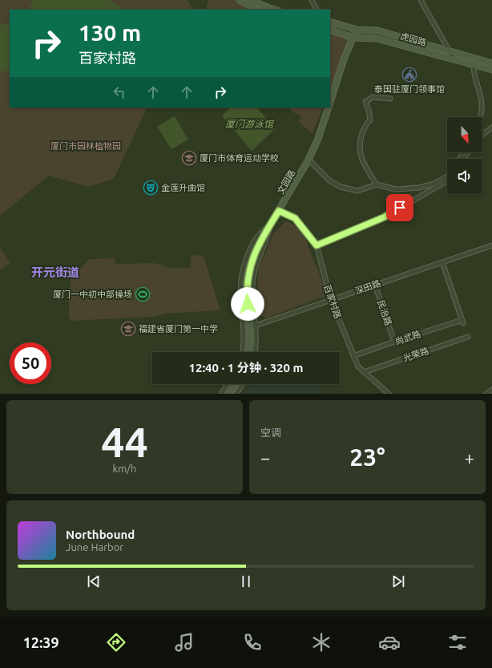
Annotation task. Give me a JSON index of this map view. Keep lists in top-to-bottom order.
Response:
{
  "streets": {
    "main road": ["虎园路", "文园路"],
    "street": [
      "深田路",
      "百家村路",
      "民治路",
      "尚武路",
      "光荣路"
    ]
  },
  "crossings": [
    ["文园路", "百家村路"],
    ["深田路", "百家村路"],
    ["深田路", "民治路"],
    ["深田路", "尚武路"],
    ["百家村路", "尚武路"],
    ["百家村路", "光荣路"],
    ["民治路", "尚武路"]
  ],
  "districts": ["开元街道"],
  "water": ["厦门游泳馆"],
  "parks": ["厦门市园林植物园"],
  "places": {
    "public building": ["泰国驻厦门领事馆"],
    "school or university": ["厦门市体育运动学校", "福建省厦门第一中学"],
    "theatre": ["金莲升曲馆"],
    "sports": ["厦门一中初中部操场"]
  },
  "north": "bottom",
  "page": {
    "turn": ["130 m", "百家村路"],
    "limit": "50",
    "trip": "12:40 · 1 分钟 · 320 m",
    "tile": [
      ["44", "km/h"],
      "空调"
    ],
    "heat": ["−", "23°", "+"],
    "song": ["Northbound", "June Harbor"],
    "tabs": "12:39"
  }
}
